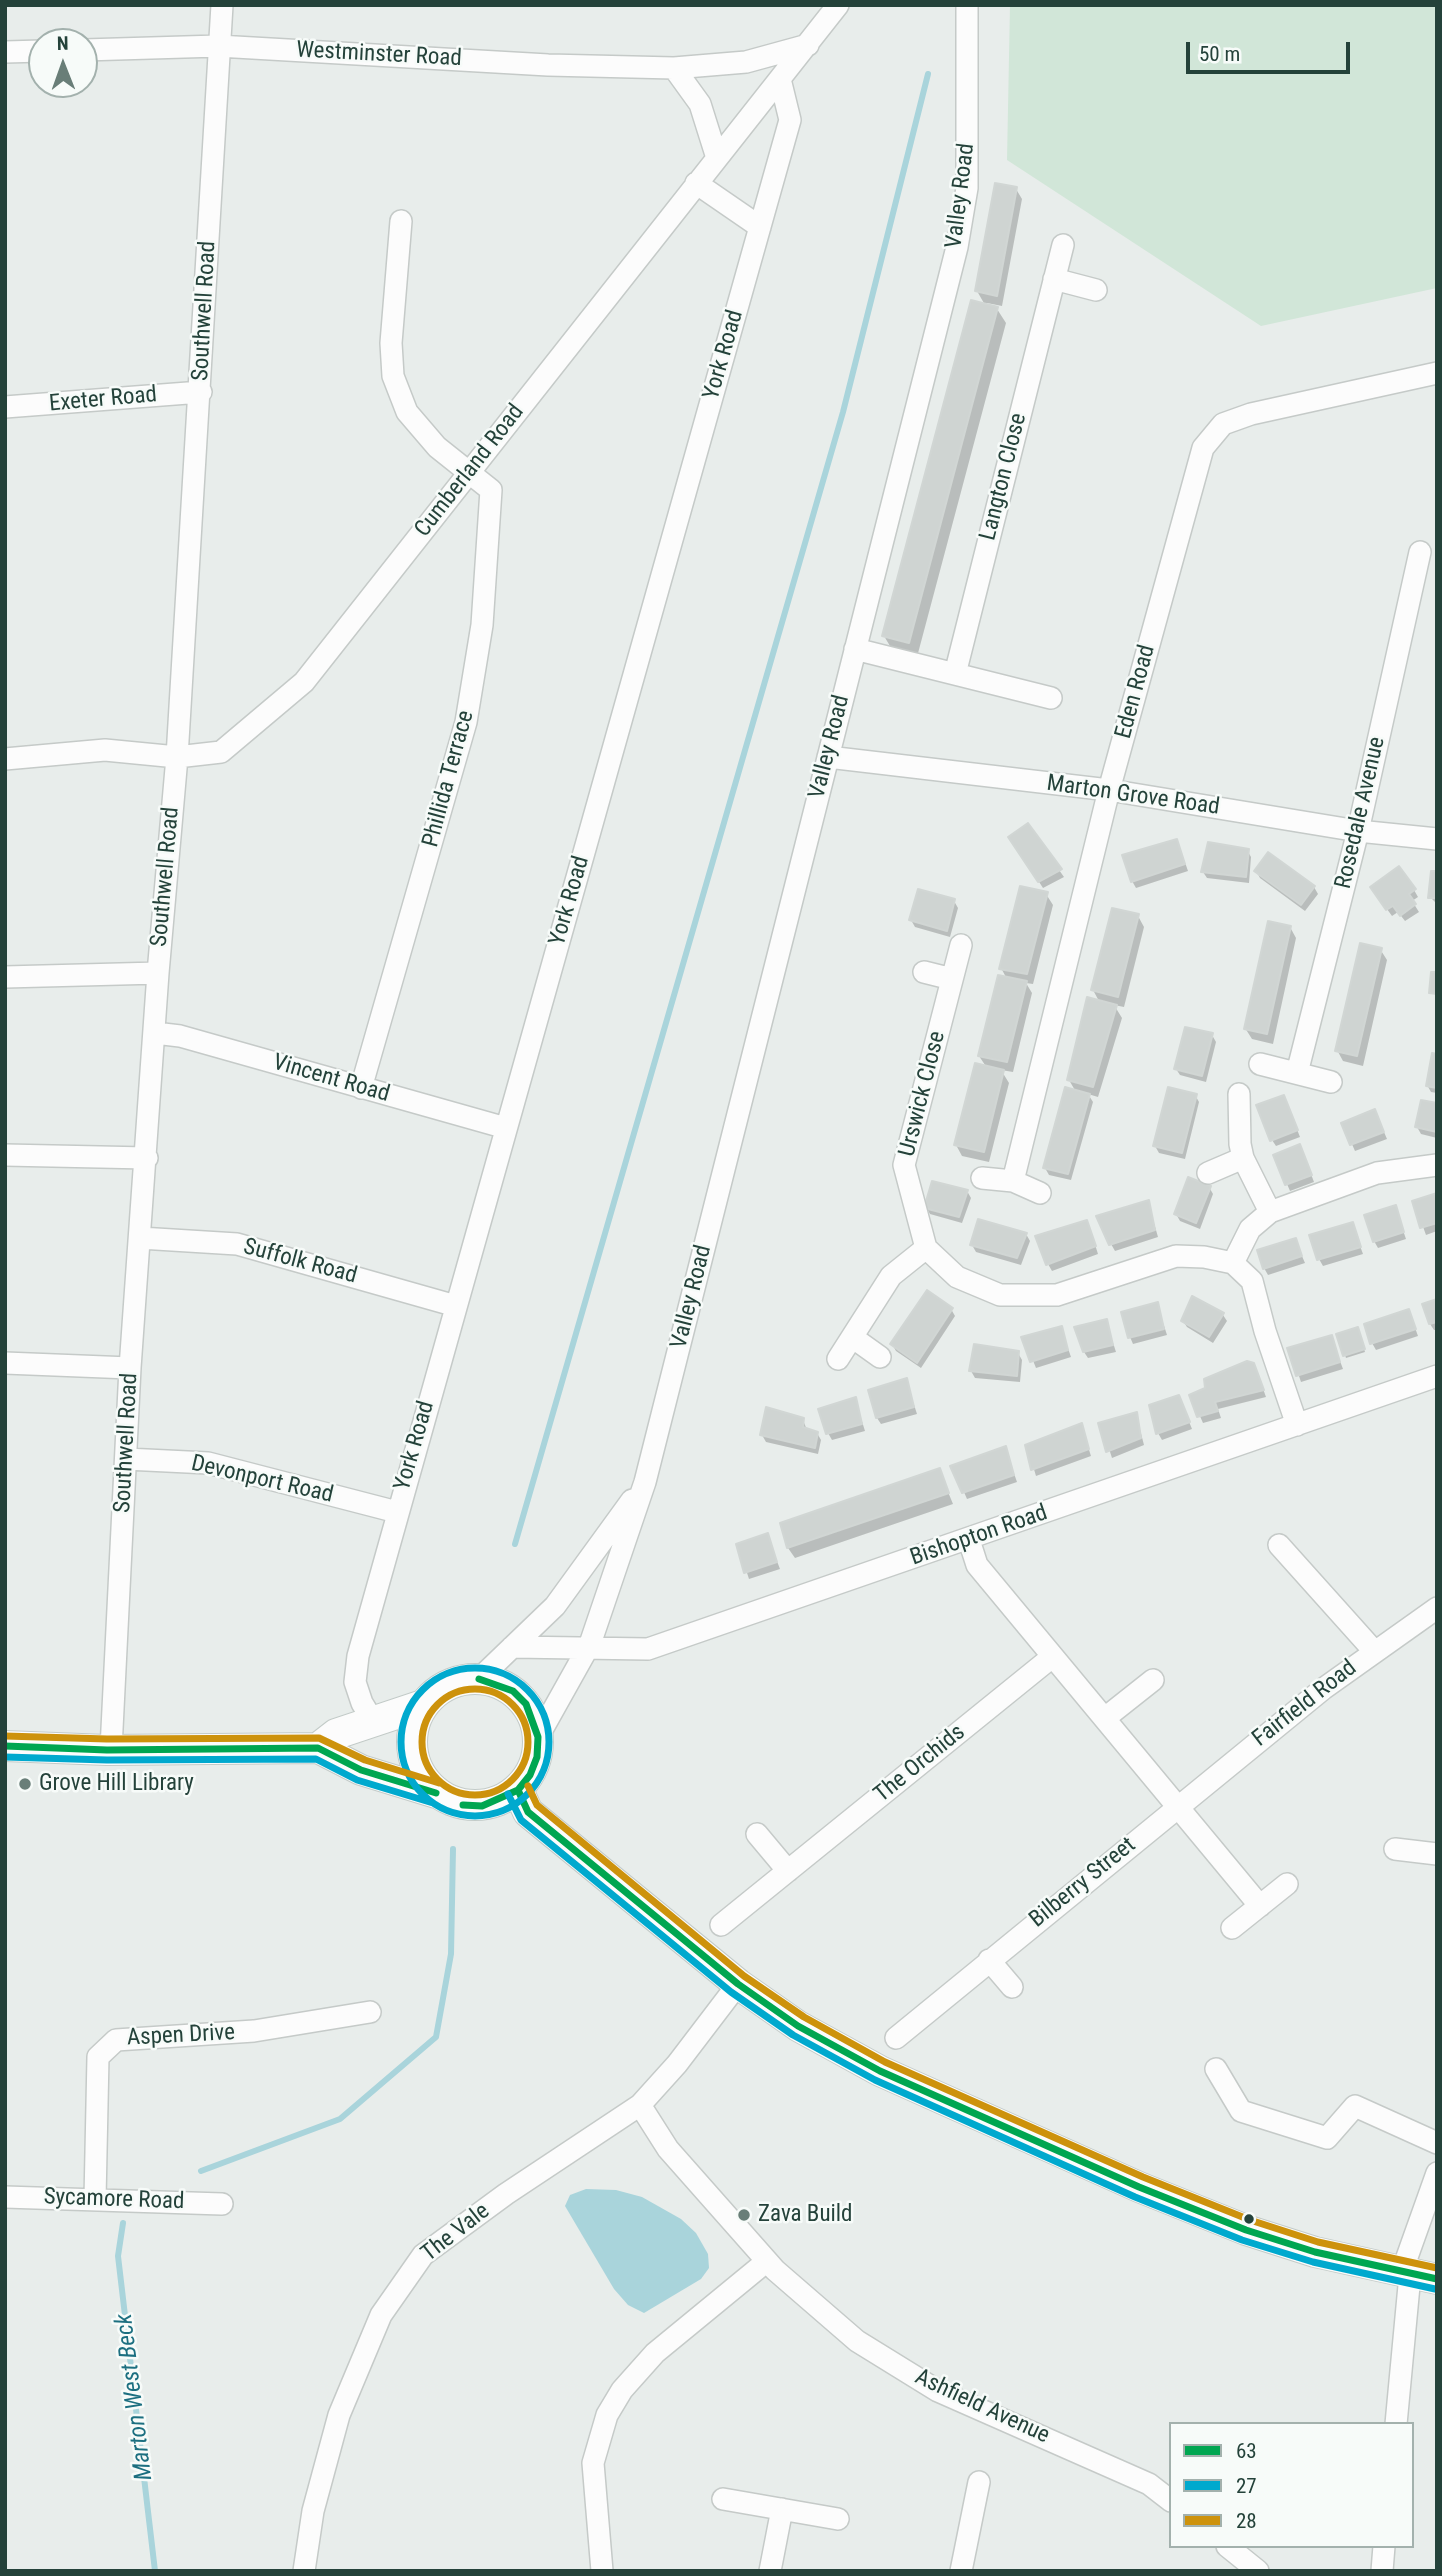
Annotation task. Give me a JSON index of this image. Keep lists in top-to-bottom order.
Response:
{
  "streets": {
    "street": [
      "Westminster Road",
      "Valley Road",
      "Southwell Road",
      "York Road",
      "Exeter Road",
      "Cumberland Road",
      "Langton Close",
      "Eden Road",
      "Phillida Terrace",
      "Marton Grove Road",
      "Rosedale Avenue",
      "Vincent Road",
      "Urswick Close",
      "Suffolk Road",
      "Devonport Road",
      "Bishopton Road",
      "Fairfield Road",
      "The Orchids",
      "Bilberry Street",
      "Aspen Drive",
      "Sycamore Road",
      "The Vale",
      "Ashfield Avenue"
    ]
  },
  "crossings": [
    ["Westminster Road", "Southwell Road"],
    ["Westminster Road", "Cumberland Road"],
    ["Valley Road", "Marton Grove Road"],
    ["Valley Road", "Bishopton Road"],
    ["Southwell Road", "Exeter Road"],
    ["Southwell Road", "Cumberland Road"],
    ["Southwell Road", "Vincent Road"],
    ["Southwell Road", "Suffolk Road"],
    ["Southwell Road", "Devonport Road"],
    ["York Road", "Cumberland Road"],
    ["York Road", "Vincent Road"],
    ["York Road", "Suffolk Road"],
    ["York Road", "Devonport Road"],
    ["Cumberland Road", "Phillida Terrace"],
    ["Eden Road", "Marton Grove Road"],
    ["Phillida Terrace", "Vincent Road"],
    ["Marton Grove Road", "Rosedale Avenue"],
    ["Fairfield Road", "Bilberry Street"],
    ["Aspen Drive", "Sycamore Road"],
    ["The Vale", "Ashfield Avenue"]
  ],
  "water": ["Marton West Beck"],
  "places": ["Grove Hill Library", "Zava Build"],
  "lines": ["transit line 27", "transit line 63", "transit line 28"],
  "legend": ["63", "27", "28"],
  "scale_bar": "50 m",
  "north": "top"
}
